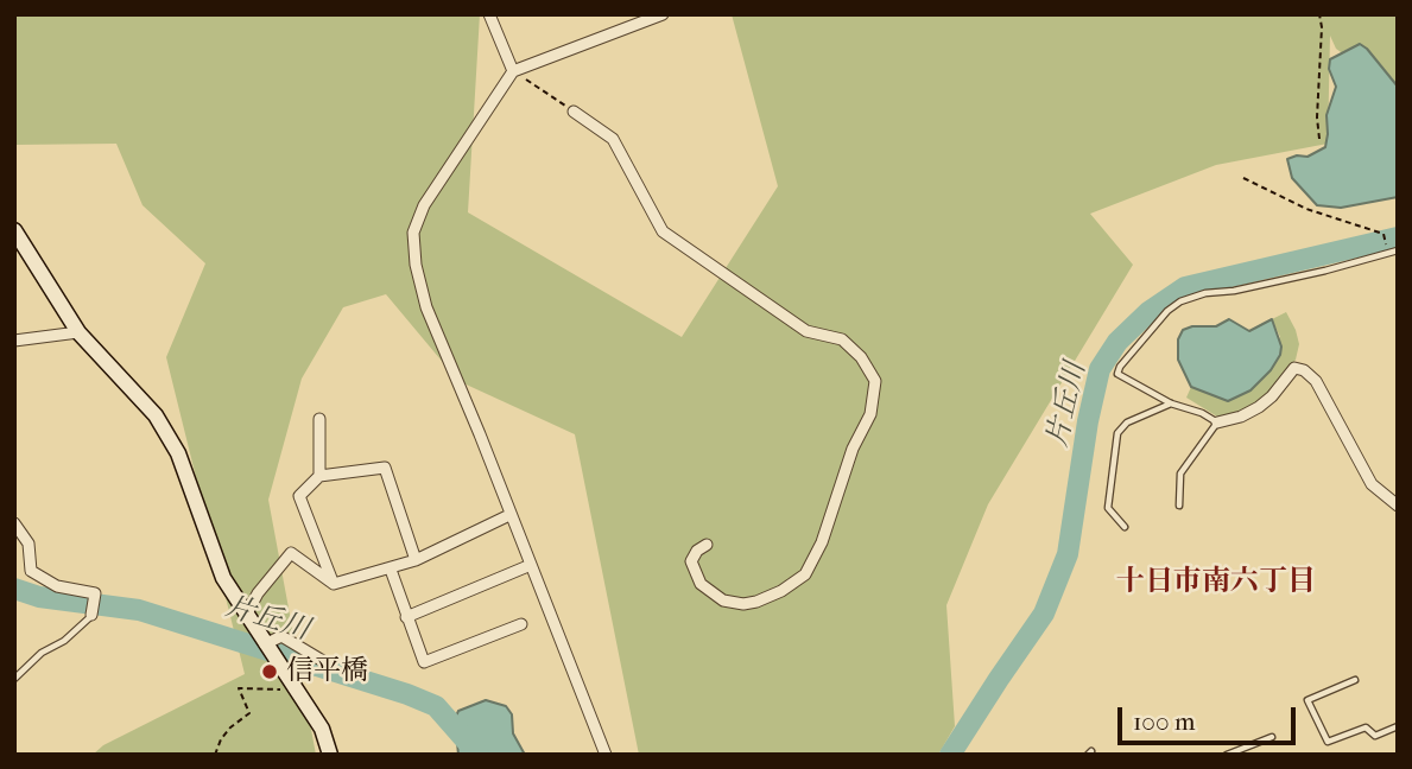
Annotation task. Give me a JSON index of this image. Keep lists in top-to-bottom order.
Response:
{
  "districts": ["十日市南六丁目"],
  "water": ["片丘川"],
  "places": ["信平橋"],
  "scale_bar": "100 m"
}
